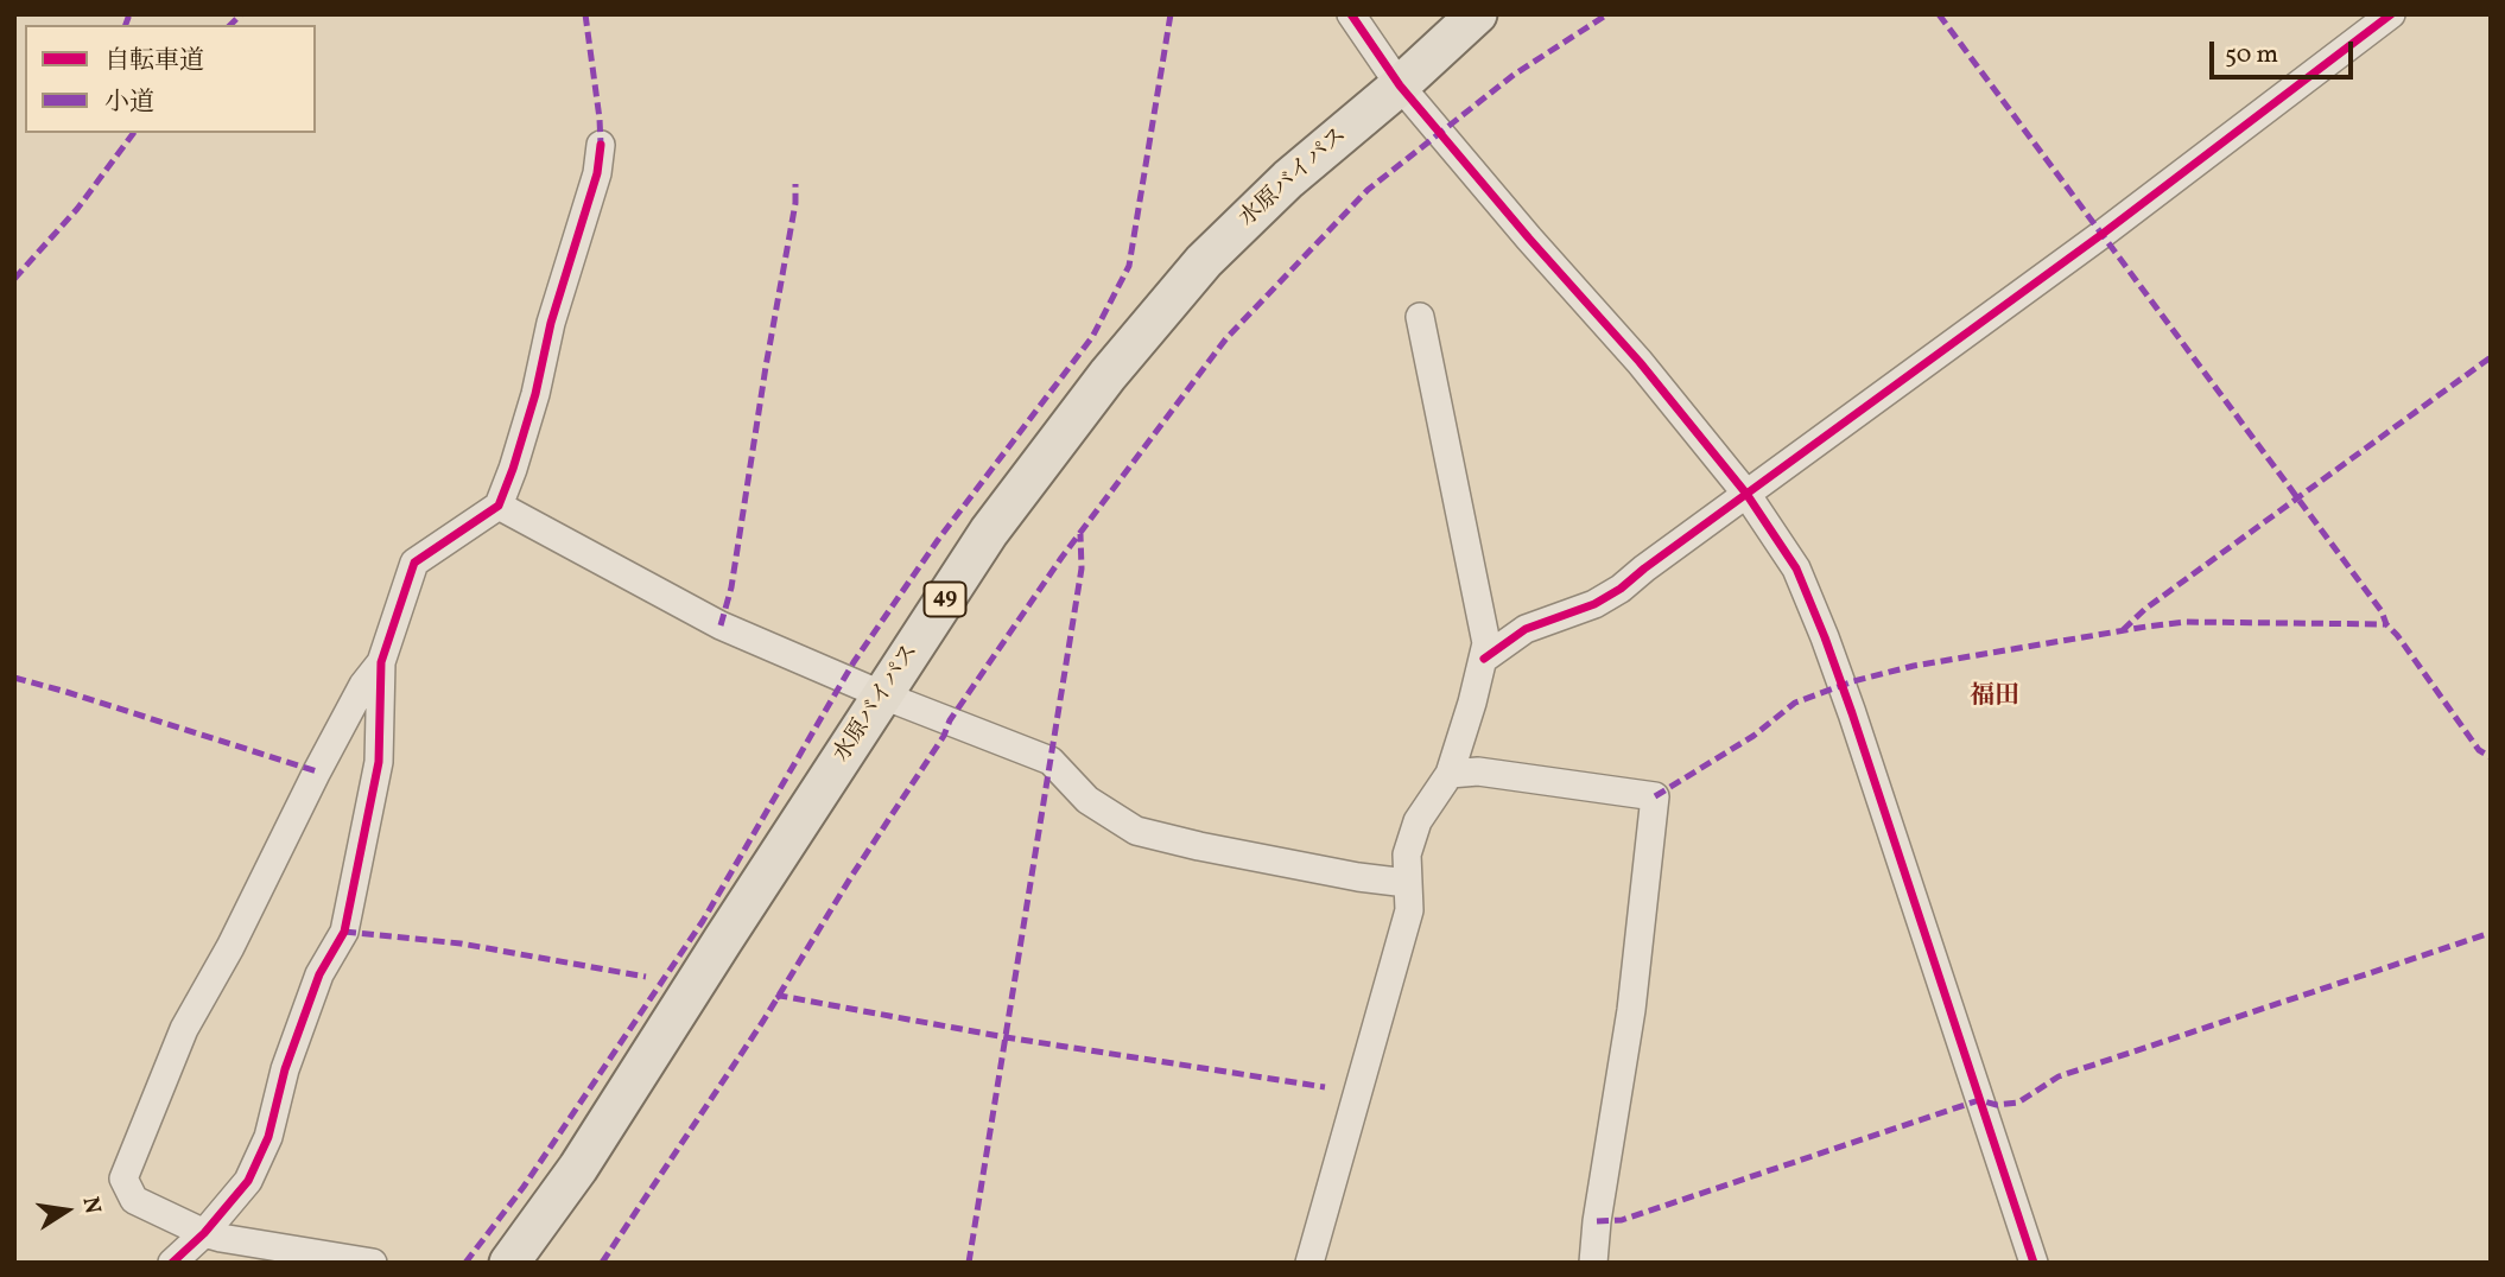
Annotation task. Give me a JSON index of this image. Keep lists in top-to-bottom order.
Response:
{
  "streets": {
    "highway": ["水原バイパス", "49"]
  },
  "districts": ["福田"],
  "legend": ["自転車道", "小道"],
  "scale_bar": "50 m",
  "north": "right"
}
